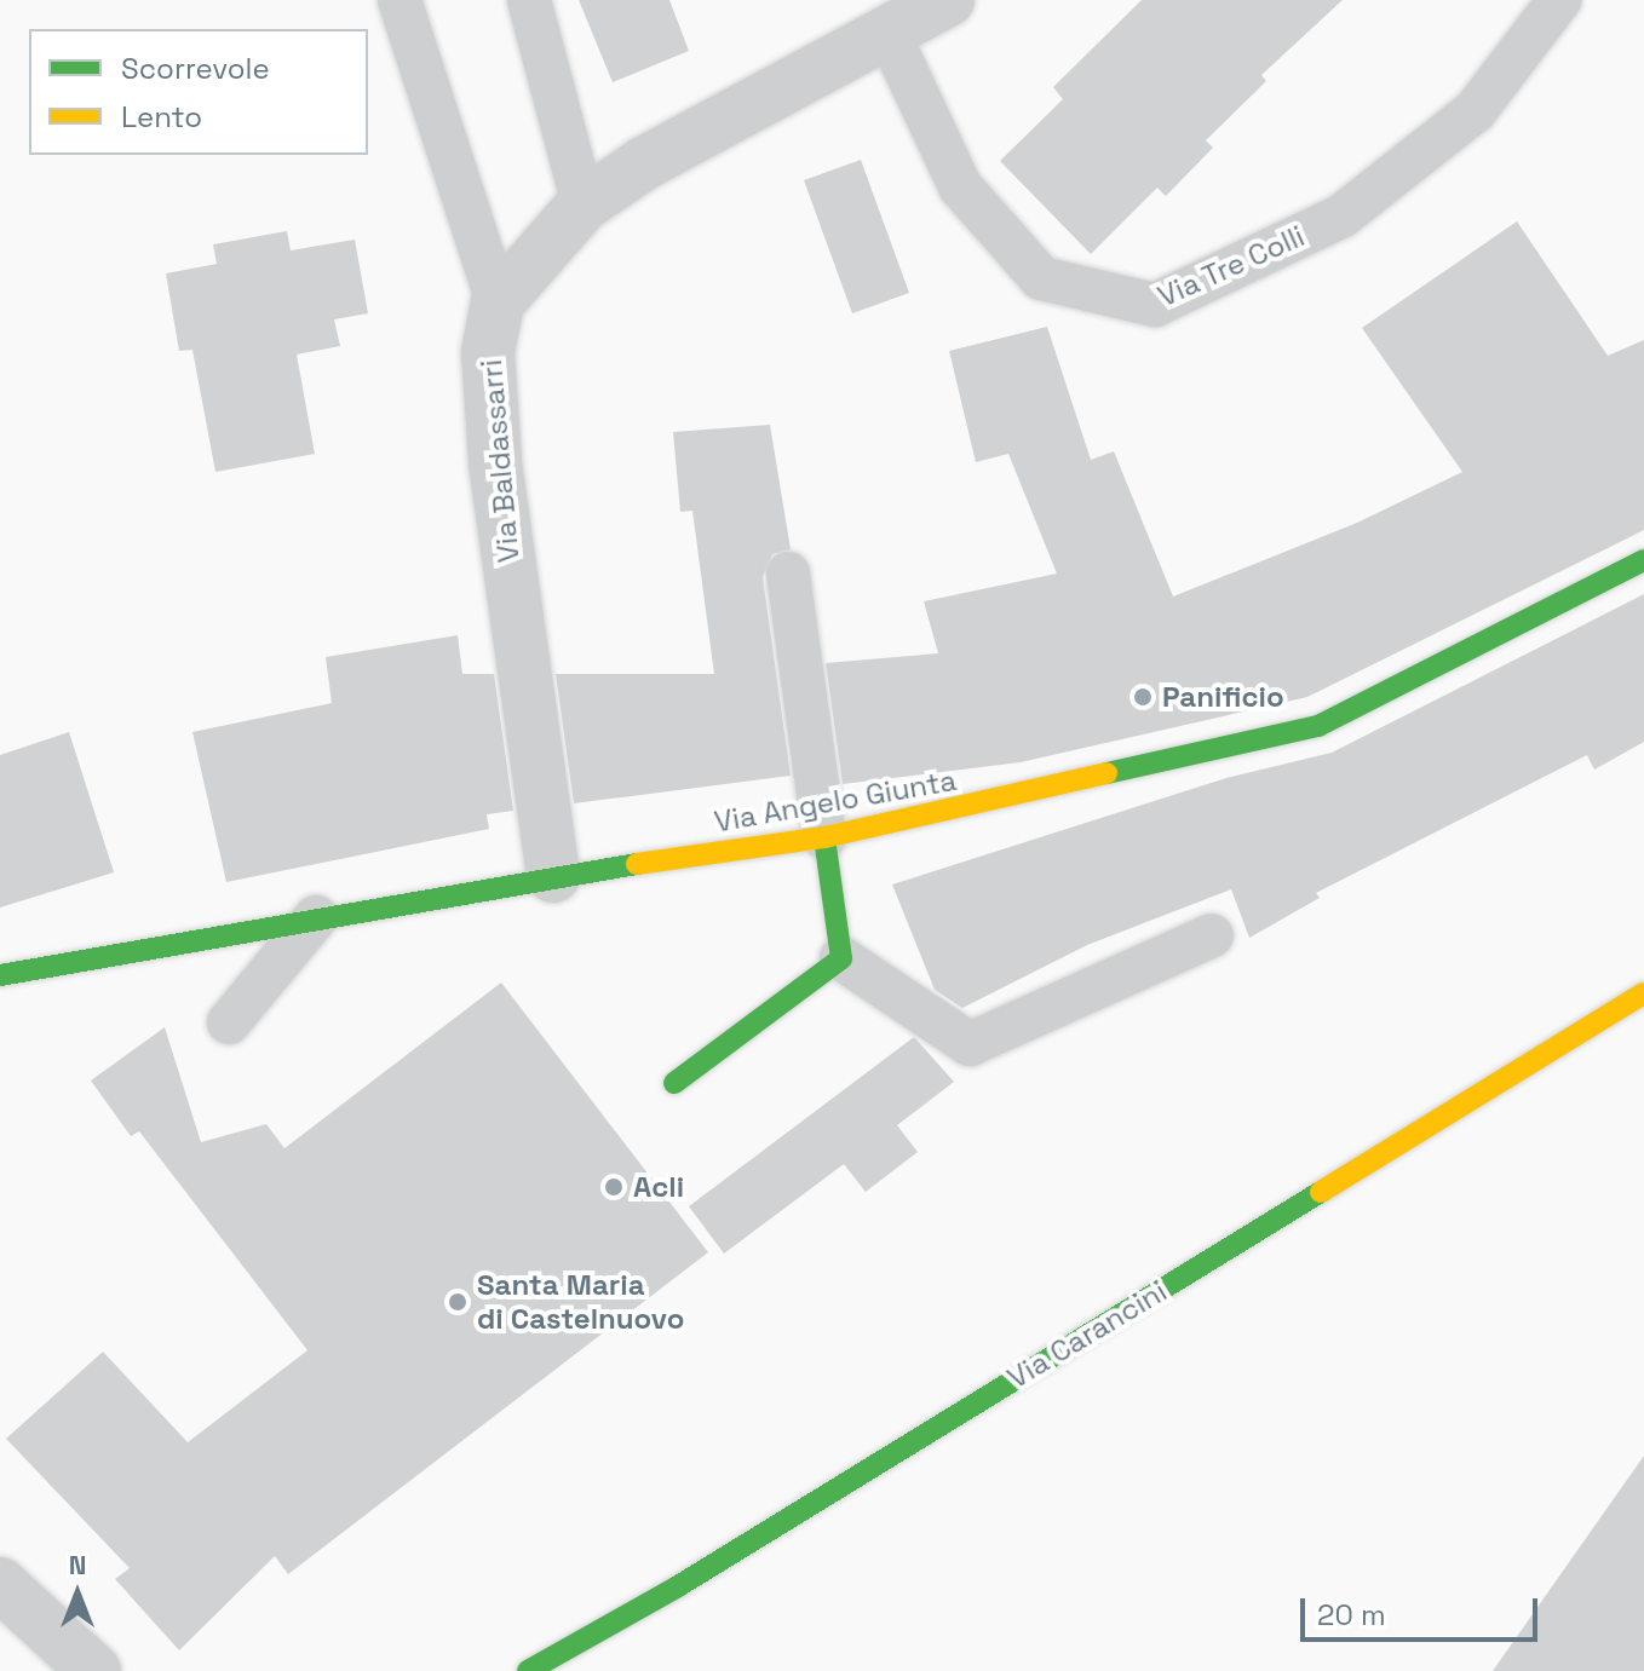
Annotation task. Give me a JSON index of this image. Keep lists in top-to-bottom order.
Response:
{
  "streets": {
    "street": ["Via Baldassarri", "Via Angelo Giunta", "Via Carancini"],
    "lane": ["Via Tre Colli"]
  },
  "crossings": [
    ["Via Baldassarri", "Via Angelo Giunta"]
  ],
  "places": ["Panificio", "Acli", "Santa Maria di Castelnuovo"],
  "legend": ["Scorrevole", "Lento"],
  "scale_bar": "20 m",
  "north": "top"
}
